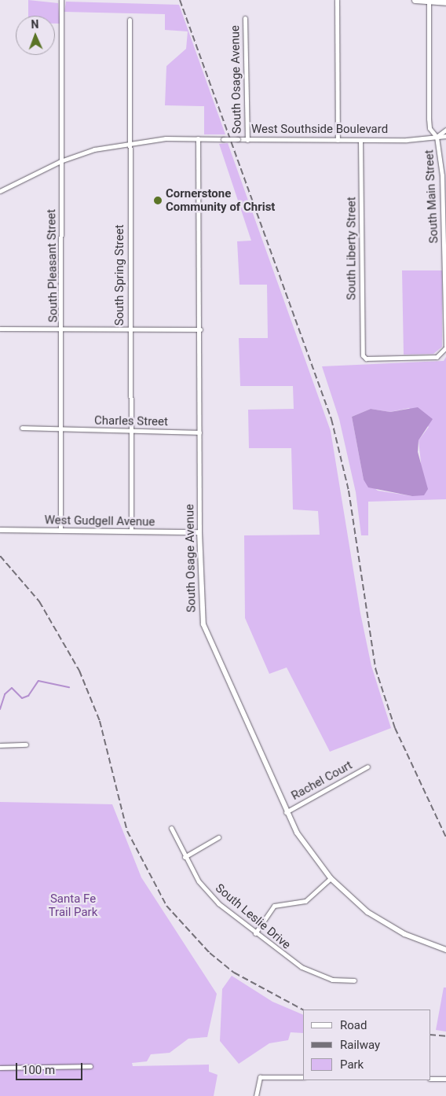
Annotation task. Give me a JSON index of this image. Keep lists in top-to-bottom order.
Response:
{
  "streets": {
    "street": [
      "South Osage Avenue",
      "West Southside Boulevard",
      "South Main Street",
      "South Liberty Street",
      "South Pleasant Street",
      "South Spring Street",
      "Charles Street",
      "West Gudgell Avenue",
      "Rachel Court",
      "South Leslie Drive"
    ]
  },
  "crossings": [
    ["South Osage Avenue", "West Southside Boulevard"],
    ["South Osage Avenue", "Charles Street"],
    ["South Osage Avenue", "West Gudgell Avenue"],
    ["South Osage Avenue", "Rachel Court"],
    ["West Southside Boulevard", "South Main Street"],
    ["West Southside Boulevard", "South Liberty Street"],
    ["West Southside Boulevard", "South Pleasant Street"],
    ["West Southside Boulevard", "South Spring Street"],
    ["South Main Street", "South Liberty Street"],
    ["South Pleasant Street", "Charles Street"],
    ["South Pleasant Street", "West Gudgell Avenue"],
    ["South Spring Street", "Charles Street"],
    ["South Spring Street", "West Gudgell Avenue"]
  ],
  "parks": ["Santa Fe Trail Park"],
  "places": ["Cornerstone Community of Christ"],
  "legend": ["Road", "Railway", "Park"],
  "scale_bar": "100 m",
  "north": "top"
}
